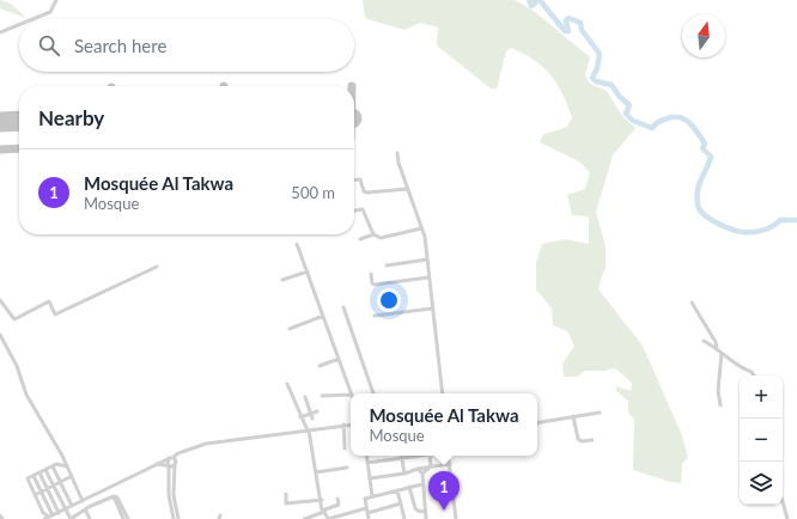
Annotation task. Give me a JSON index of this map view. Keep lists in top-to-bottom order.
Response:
{
  "north": "top",
  "page": {
    "search": "Search here",
    "heading": "Nearby",
    "list": [
      {
        "mark": "1",
        "name": "Mosquée Al Takwa",
        "note": "Mosque",
        "value": "500 m"
      }
    ],
    "map_buttons": ["+", "−"],
    "popup": ["Mosquée Al Takwa", "Mosque"],
    "pins": "1"
  }
}
